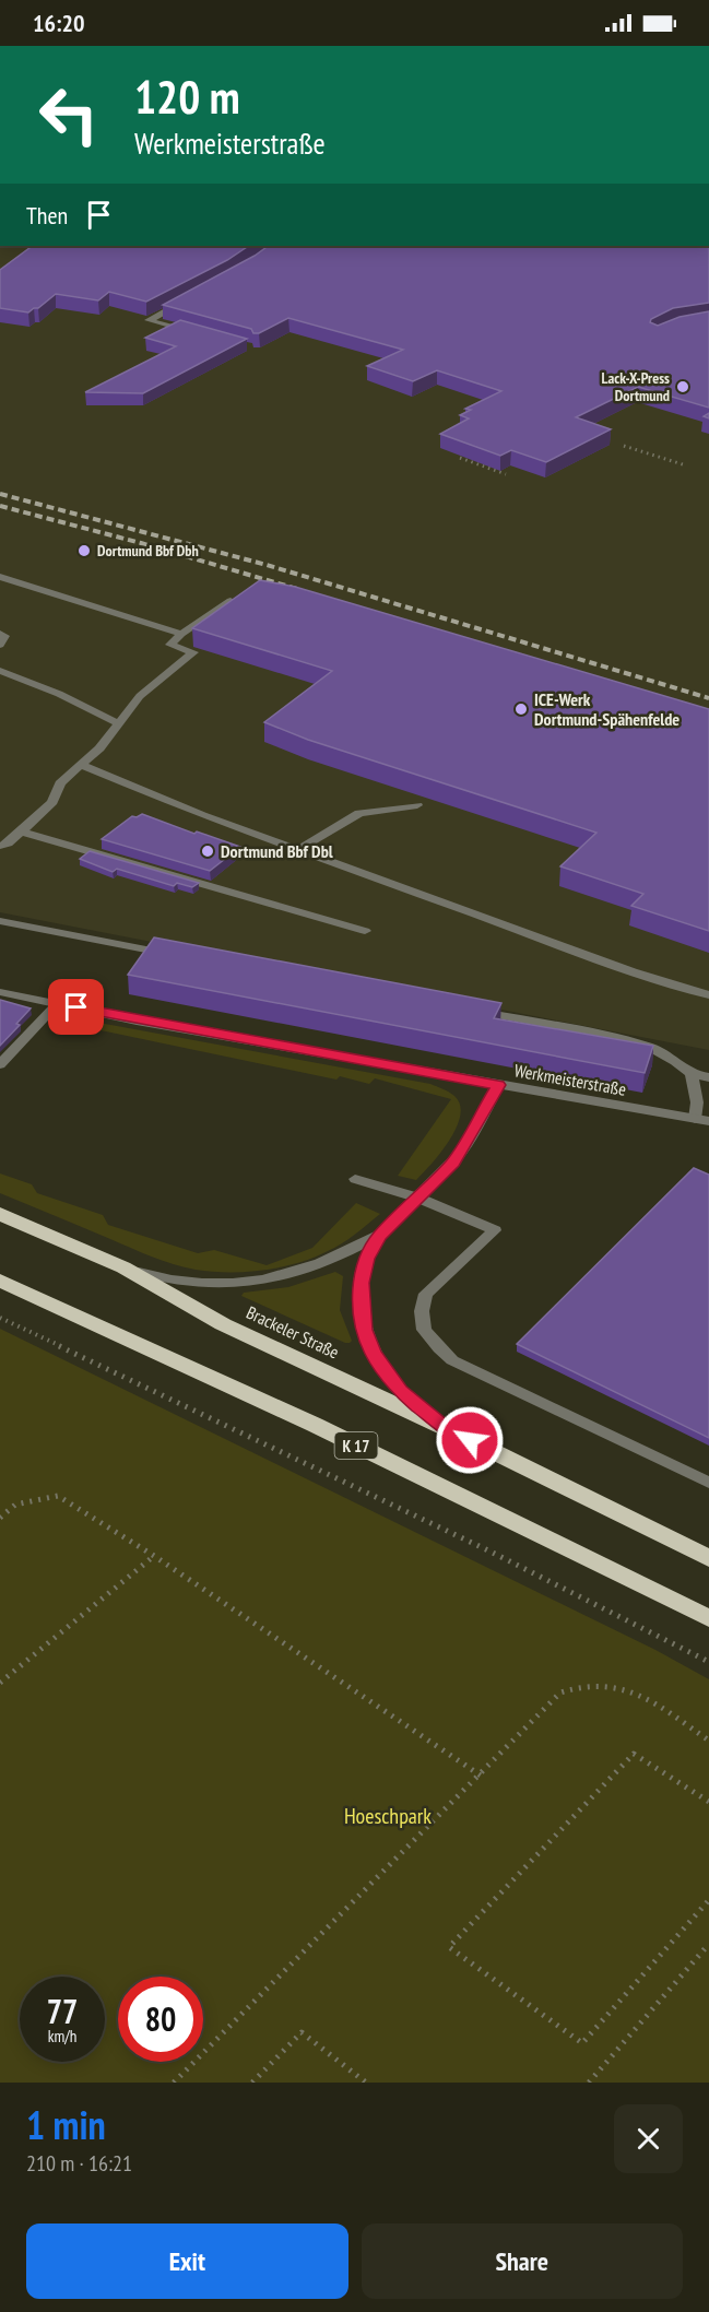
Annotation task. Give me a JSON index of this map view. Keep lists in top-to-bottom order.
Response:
{
  "streets": {
    "highway": ["Brackeler Straße", "K 17"],
    "street": ["Werkmeisterstraße"]
  },
  "parks": ["Hoeschpark"],
  "places": [
    "Lack-X-Press Dortmund",
    "Dortmund Bbf Dbh",
    "ICE-Werk Dortmund-Spähenfelde",
    "Dortmund Bbf Dbl"
  ],
  "page": {
    "status": "16:20",
    "turn": ["120 m", "Werkmeisterstraße"],
    "then": "Then",
    "speed": "77 km/h",
    "limit": "80",
    "heading": ["1 min", "210 m · 16:21"],
    "buttons": ["Exit", "Share"]
  }
}
